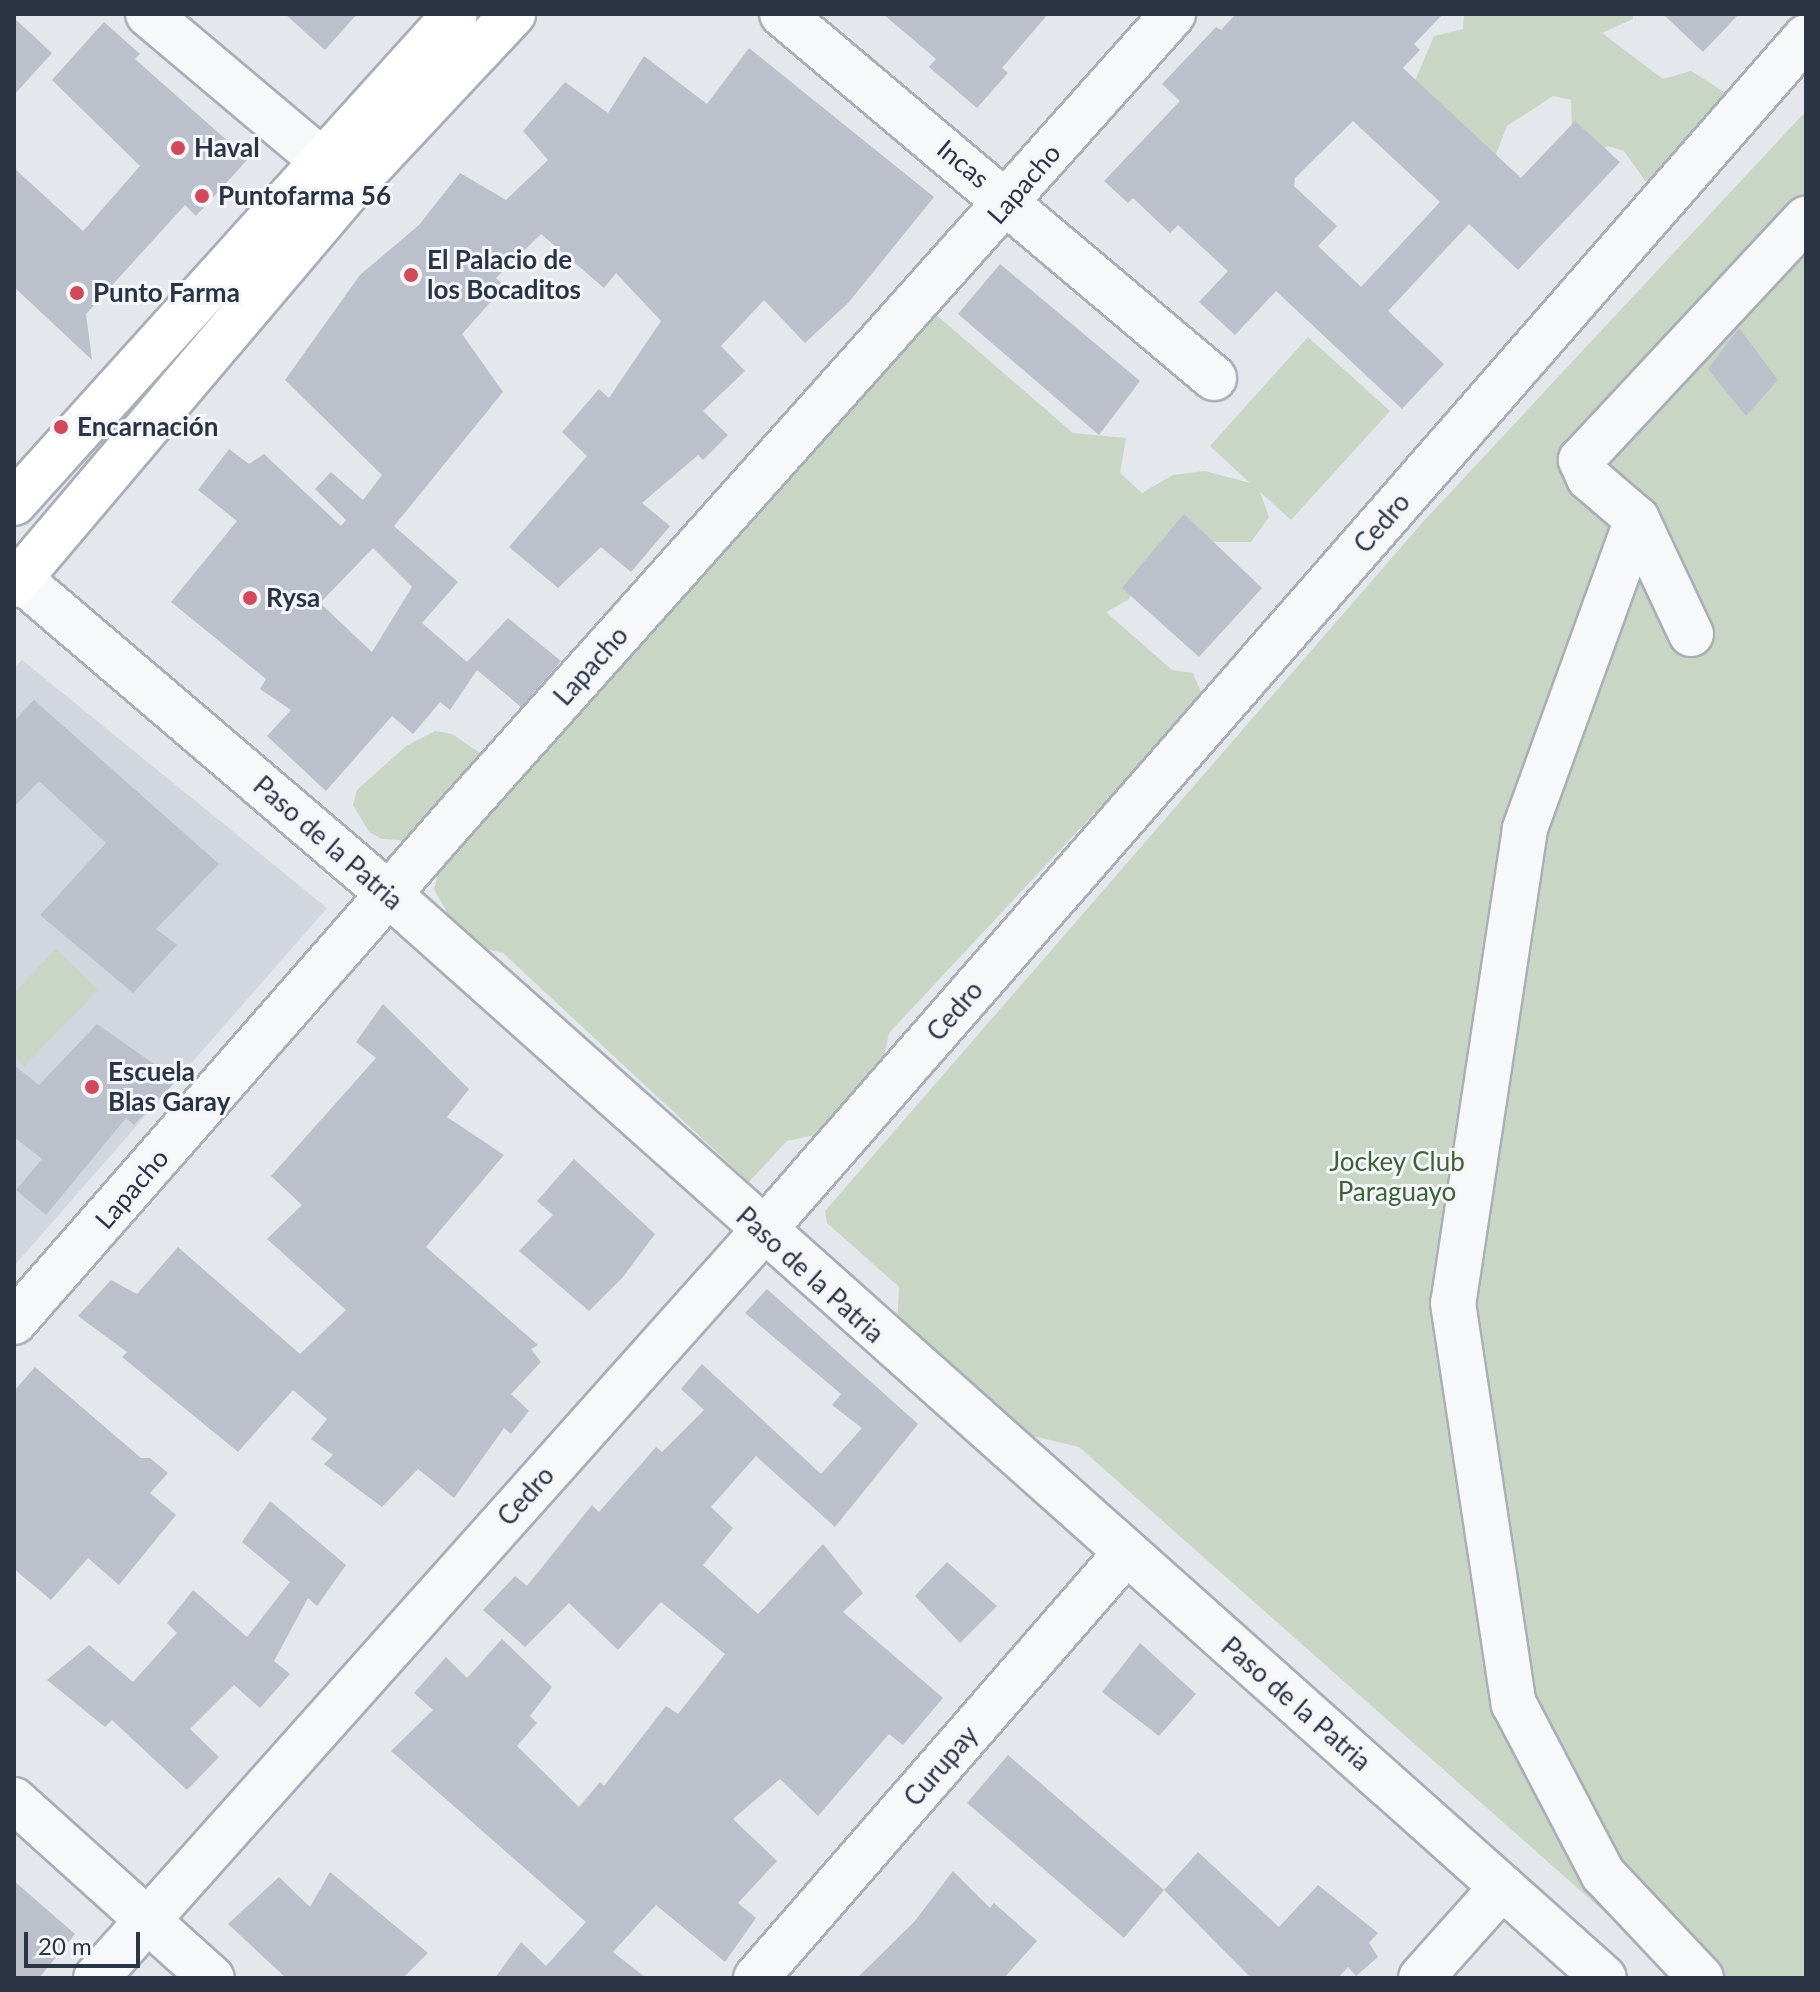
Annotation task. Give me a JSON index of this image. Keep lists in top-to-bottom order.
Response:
{
  "streets": {
    "street": [
      "Incas",
      "Lapacho",
      "Cedro",
      "Paso de la Patria",
      "Curupay"
    ]
  },
  "crossings": [
    ["Incas", "Lapacho"],
    ["Lapacho", "Paso de la Patria"],
    ["Cedro", "Paso de la Patria"],
    ["Paso de la Patria", "Curupay"]
  ],
  "parks": ["Jockey Club Paraguayo"],
  "places": [
    "Haval",
    "Puntofarma 56",
    "El Palacio de los Bocaditos",
    "Punto Farma",
    "Encarnación",
    "Rysa",
    "Escuela Blas Garay"
  ],
  "scale_bar": "20 m"
}
